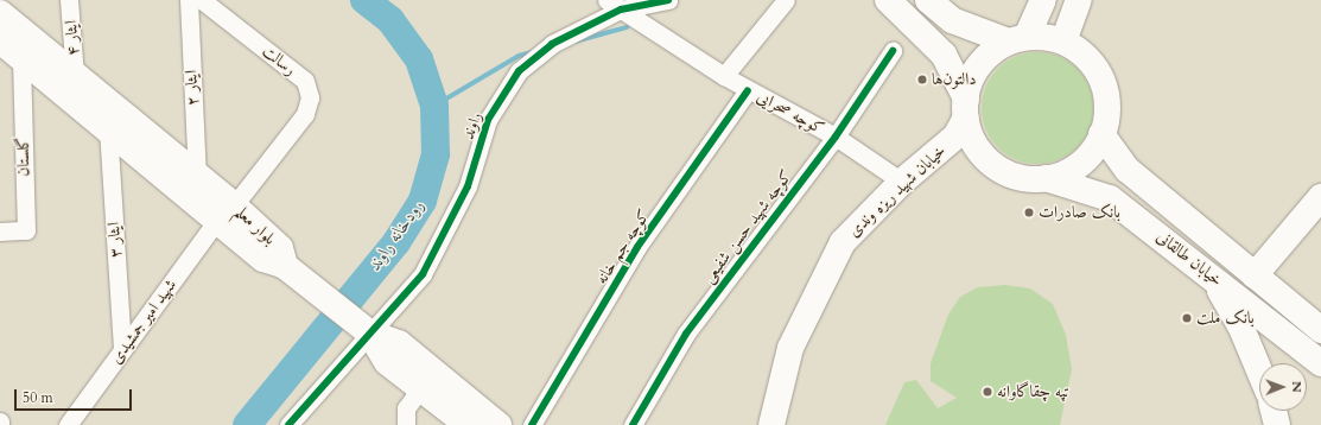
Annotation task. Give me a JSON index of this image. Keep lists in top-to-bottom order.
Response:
{
  "streets": {
    "main road": ["خیابان شهید ریزه وندی", "بلوار معلم", "خیابان طالقانی"],
    "street": [
      "ایثار ۴",
      "رسالت",
      "ایثار ۲",
      "کوچه صحرایی",
      "راوند",
      "گلستان",
      "کوچه شهید حسن شفیعی",
      "ایثار ۳",
      "کوچه جم خانه",
      "شهید امیر جمشیدی"
    ]
  },
  "crossings": [
    ["ایثار ۴", "بلوار معلم"],
    ["رسالت", "بلوار معلم"],
    ["رسالت", "شهید امیر جمشیدی"],
    ["ایثار ۲", "بلوار معلم"],
    ["کوچه صحرایی", "راوند"],
    ["کوچه صحرایی", "خیابان شهید ریزه وندی"],
    ["کوچه صحرایی", "کوچه شهید حسن شفیعی"],
    ["کوچه صحرایی", "کوچه جم خانه"],
    ["راوند", "بلوار معلم"],
    ["گلستان", "بلوار معلم"],
    ["خیابان شهید ریزه وندی", "خیابان طالقانی"],
    ["بلوار معلم", "ایثار ۳"],
    ["بلوار معلم", "شهید امیر جمشیدی"],
    ["ایثار ۳", "شهید امیر جمشیدی"]
  ],
  "water": ["رودخانه راوند"],
  "places": [
    "دالتون‌ها",
    "بانک صادرات",
    "بانک ملت",
    "تپه چقاگاوانه"
  ],
  "scale_bar": "50 m",
  "north": "right"
}
